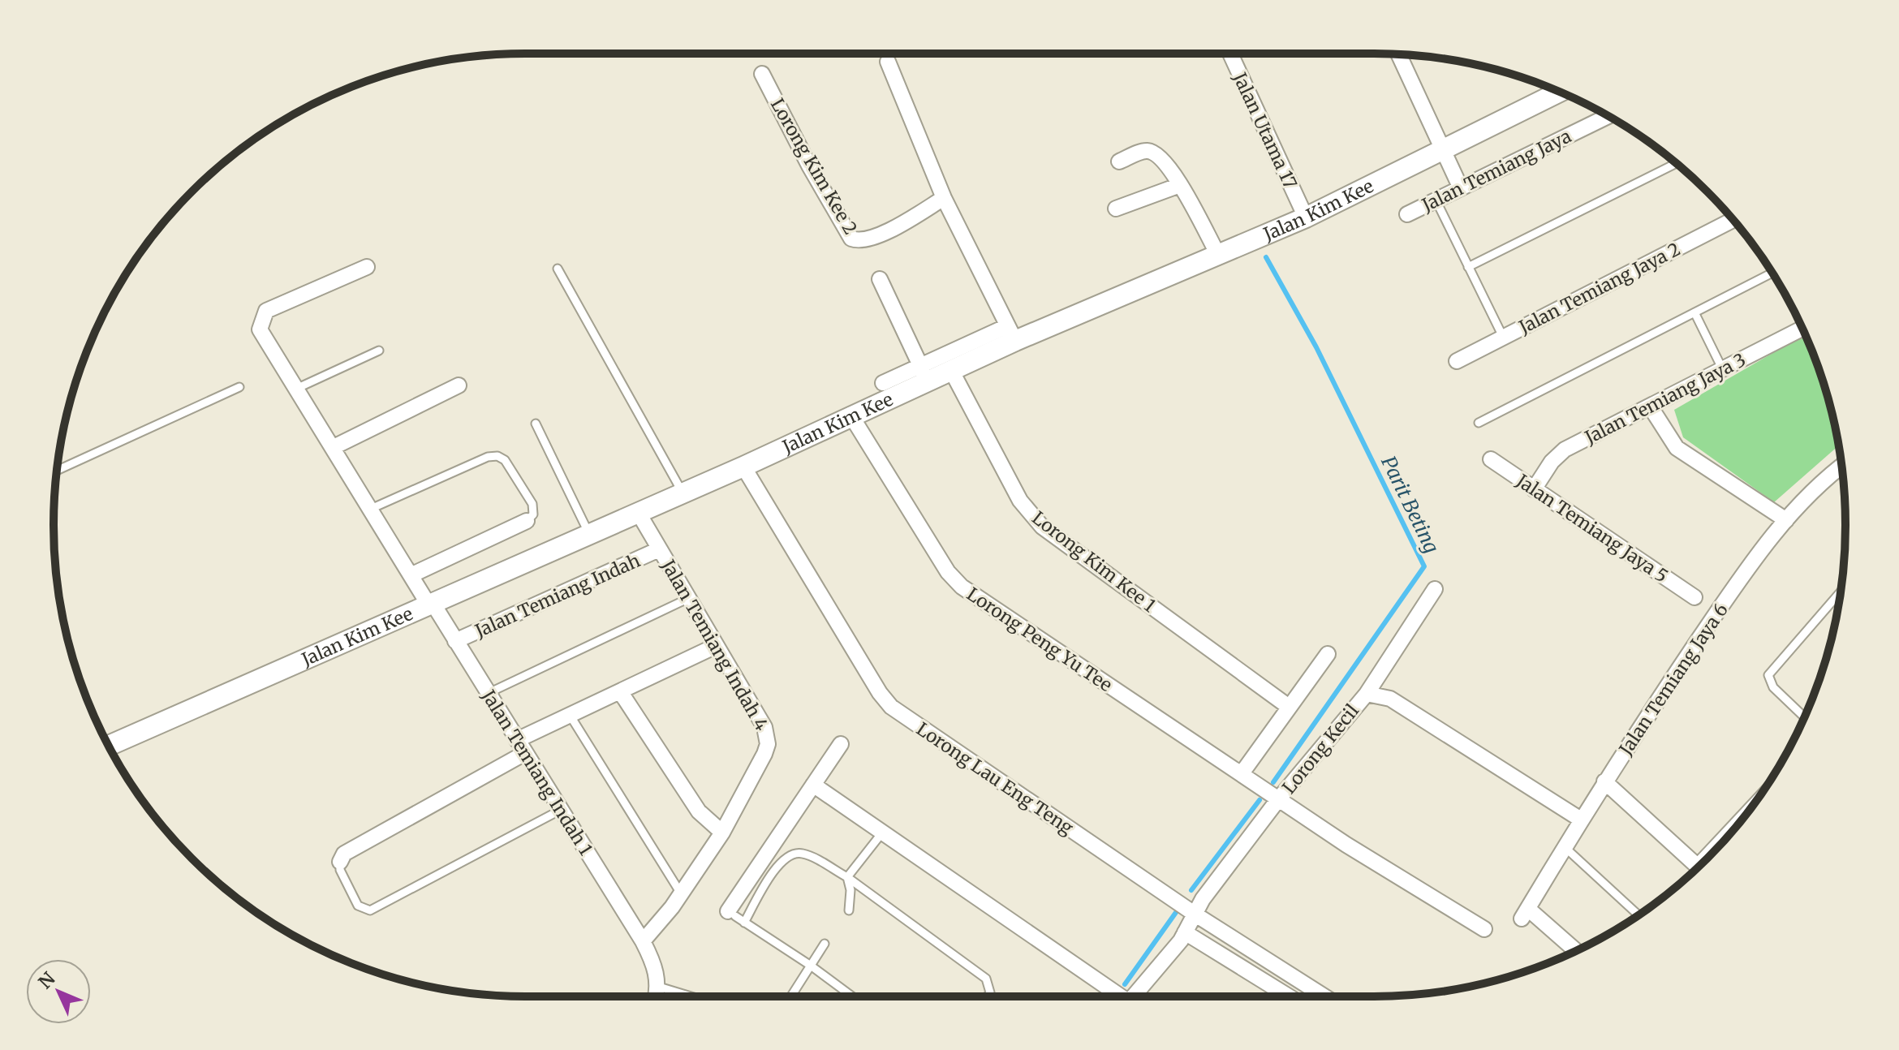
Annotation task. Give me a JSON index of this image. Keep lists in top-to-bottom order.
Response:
{
  "streets": {
    "street": [
      "Jalan Utama 17",
      "Lorong Kim Kee 2",
      "Jalan Temiang Jaya",
      "Jalan Kim Kee",
      "Jalan Temiang Jaya 2",
      "Jalan Temiang Jaya 3",
      "Jalan Temiang Jaya 5",
      "Lorong Kim Kee 1",
      "Jalan Temiang Indah",
      "Lorong Peng Yu Tee",
      "Jalan Temiang Indah 4",
      "Jalan Temiang Jaya 6",
      "Lorong Kecil",
      "Jalan Temiang Indah 1",
      "Lorong Lau Eng Teng"
    ]
  },
  "crossings": [
    ["Jalan Utama 17", "Jalan Kim Kee"],
    ["Jalan Kim Kee", "Lorong Kim Kee 1"],
    ["Jalan Kim Kee", "Lorong Peng Yu Tee"],
    ["Jalan Kim Kee", "Jalan Temiang Indah 4"],
    ["Jalan Kim Kee", "Jalan Temiang Indah 1"],
    ["Jalan Kim Kee", "Lorong Lau Eng Teng"],
    ["Jalan Temiang Jaya 3", "Jalan Temiang Jaya 5"],
    ["Jalan Temiang Indah", "Jalan Temiang Indah 4"],
    ["Jalan Temiang Indah", "Jalan Temiang Indah 1"],
    ["Lorong Peng Yu Tee", "Lorong Kecil"],
    ["Jalan Temiang Indah 4", "Jalan Temiang Indah 1"],
    ["Jalan Temiang Jaya 6", "Lorong Kecil"],
    ["Lorong Kecil", "Lorong Lau Eng Teng"]
  ],
  "water": ["Parit Beting"],
  "north": "top left"
}
